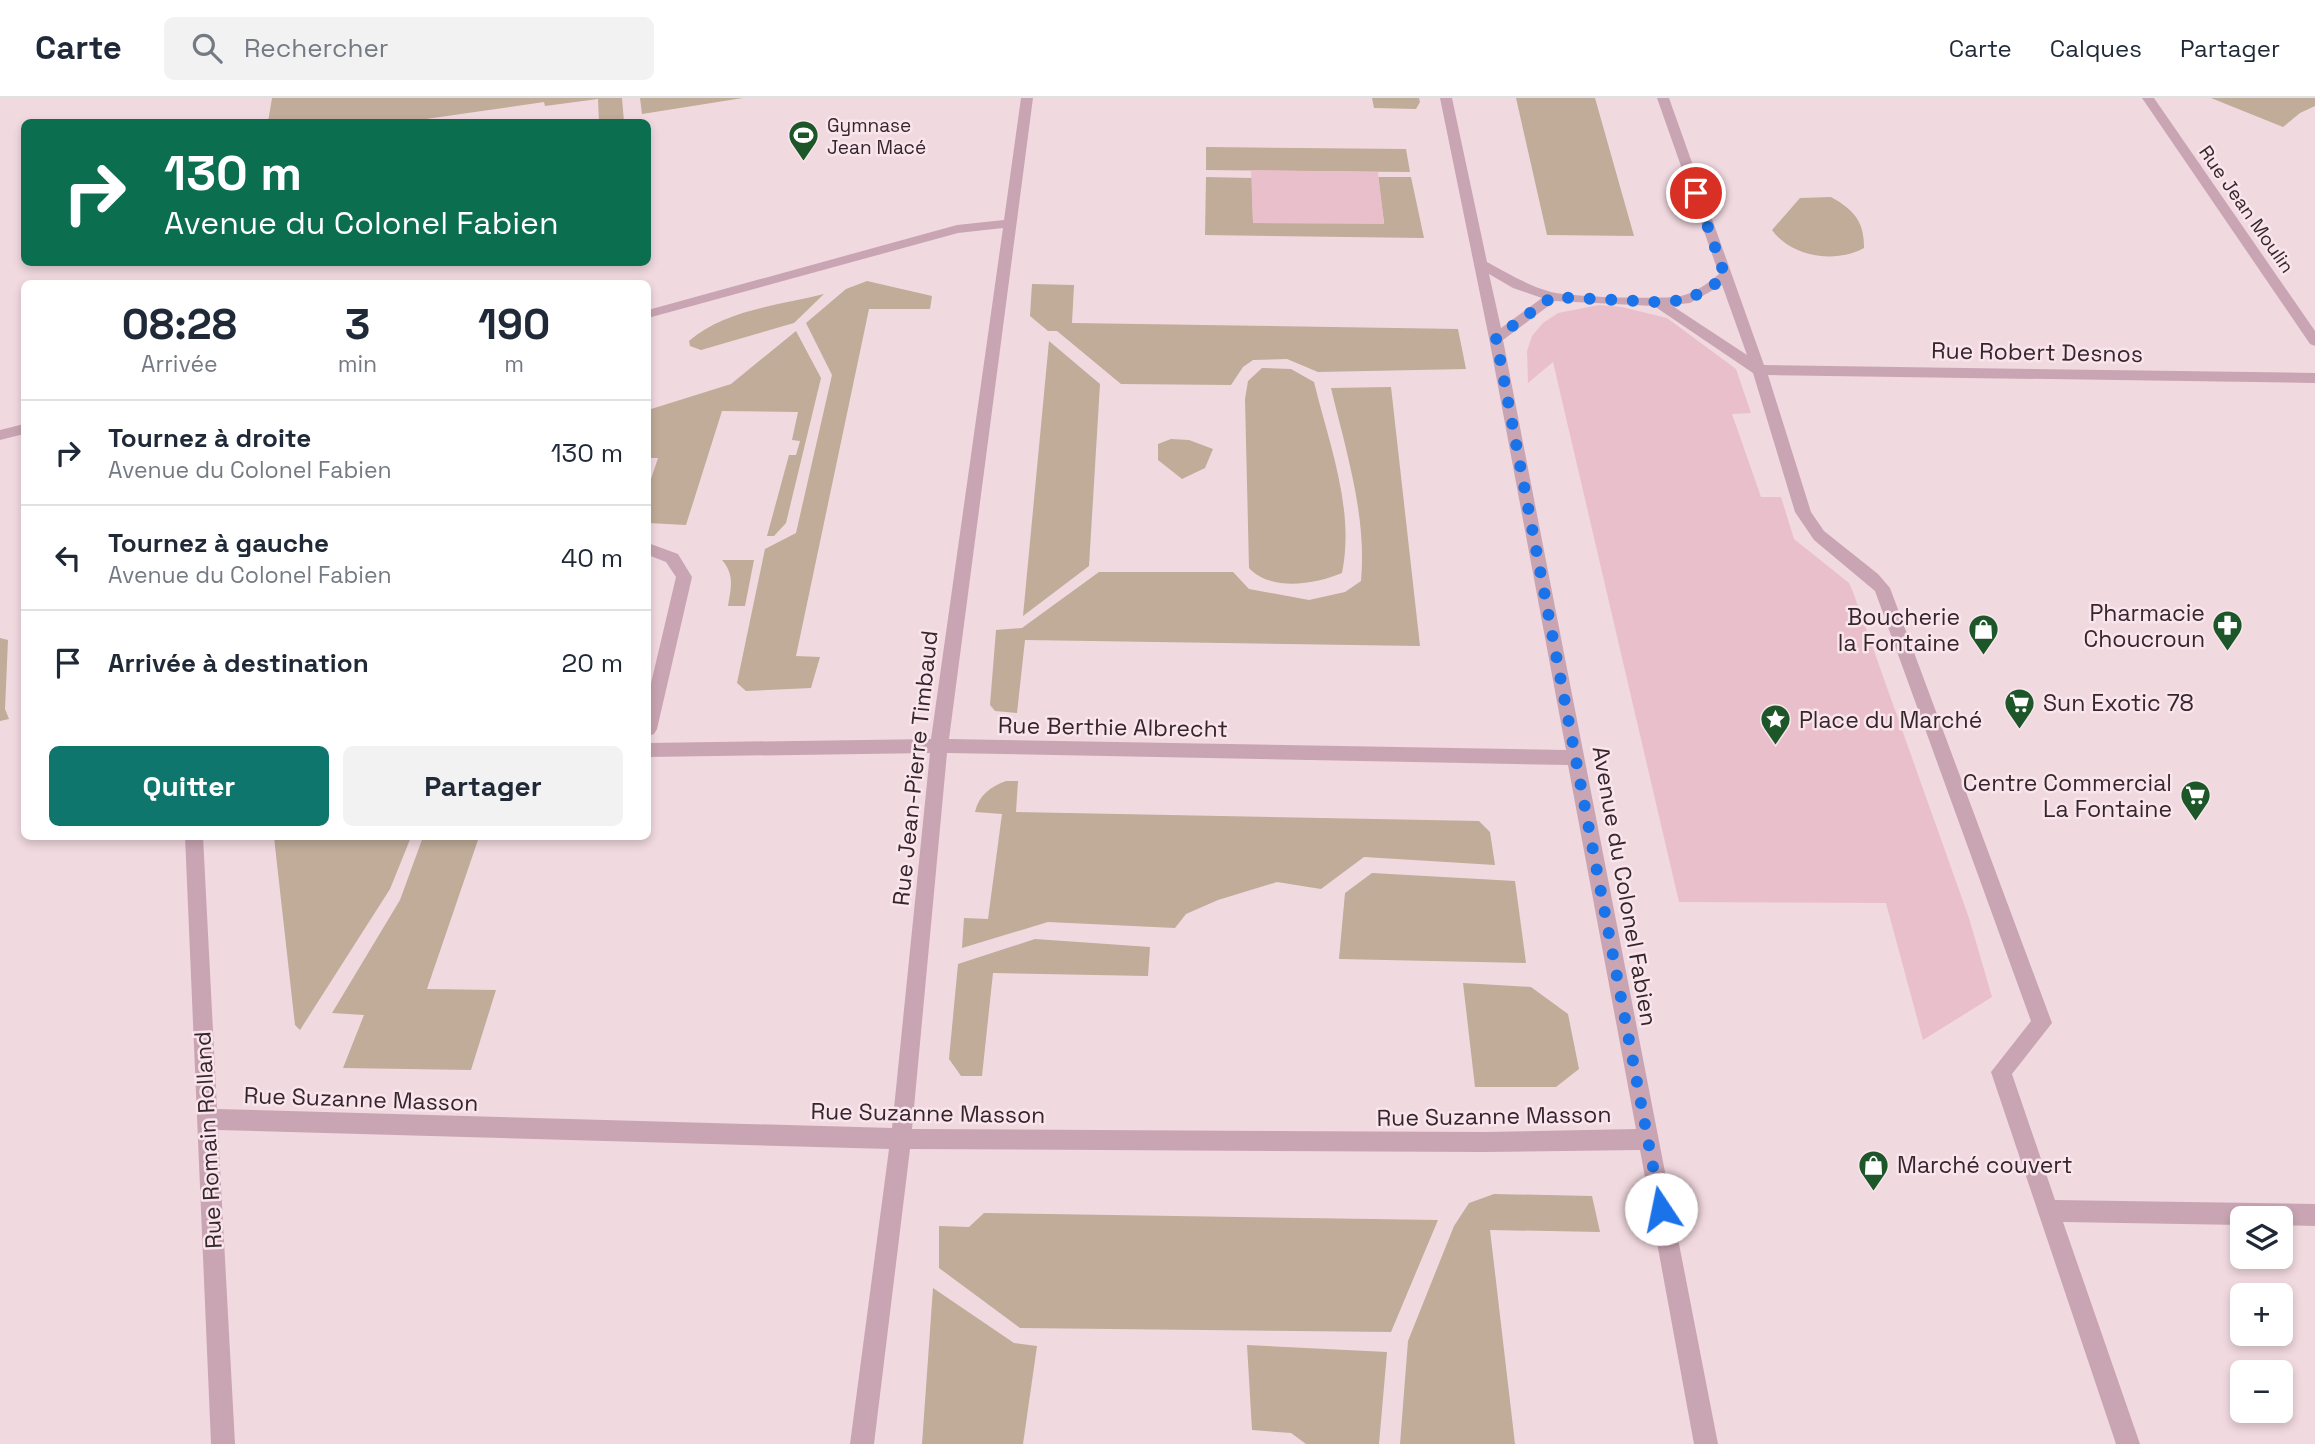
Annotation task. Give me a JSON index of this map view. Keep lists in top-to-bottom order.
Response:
{
  "streets": {
    "street": [
      "Rue Jean Moulin",
      "Rue Robert Desnos",
      "Rue Berthie Albrecht",
      "Rue Jean-Pierre Timbaud",
      "Avenue du Colonel Fabien",
      "Rue Suzanne Masson",
      "Rue Romain Rolland"
    ]
  },
  "crossings": [
    ["Rue Berthie Albrecht", "Rue Jean-Pierre Timbaud"],
    ["Rue Berthie Albrecht", "Avenue du Colonel Fabien"],
    ["Rue Jean-Pierre Timbaud", "Rue Suzanne Masson"],
    ["Avenue du Colonel Fabien", "Rue Suzanne Masson"],
    ["Rue Suzanne Masson", "Rue Romain Rolland"]
  ],
  "places": {
    "sports": ["Gymnase Jean Macé"],
    "pharmacy": ["Pharmacie Choucroun"],
    "shop": ["Boucherie la Fontaine", "Marché couvert"],
    "supermarket": ["Sun Exotic 78", "Centre Commercial La Fontaine"],
    "place": ["Place du Marché"]
  },
  "page": {
    "header": "Carte",
    "search": "Rechercher",
    "nav": ["Carte", "Calques", "Partager"],
    "turn": ["130 m", "Avenue du Colonel Fabien"],
    "eta": [
      "08:28",
      "Arrivée",
      "3",
      "min",
      "190",
      "m"
    ],
    "list": [
      {
        "name": "Tournez à droite",
        "note": "Avenue du Colonel Fabien",
        "value": "130 m"
      },
      {
        "name": "Tournez à gauche",
        "note": "Avenue du Colonel Fabien",
        "value": "40 m"
      },
      {
        "name": "Arrivée à destination",
        "value": "20 m"
      }
    ],
    "buttons": ["Quitter", "Partager"],
    "map_buttons": ["+", "−"]
  }
}
